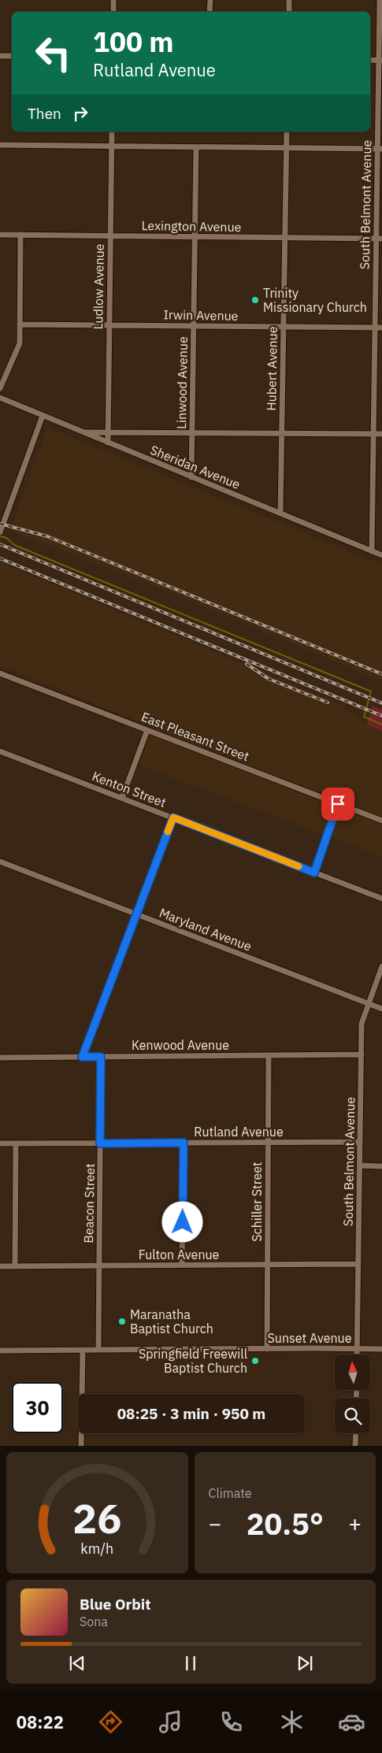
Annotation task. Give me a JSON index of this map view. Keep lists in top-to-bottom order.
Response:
{
  "streets": {
    "street": [
      "South Belmont Avenue",
      "Lexington Avenue",
      "Ludlow Avenue",
      "Irwin Avenue",
      "Hubert Avenue",
      "Linwood Avenue",
      "Sheridan Avenue",
      "East Pleasant Street",
      "Kenton Street",
      "Maryland Avenue",
      "Kenwood Avenue",
      "Rutland Avenue",
      "Schiller Street",
      "Beacon Street",
      "Fulton Avenue",
      "Sunset Avenue"
    ]
  },
  "crossings": [
    ["South Belmont Avenue", "Lexington Avenue"],
    ["South Belmont Avenue", "Irwin Avenue"],
    ["South Belmont Avenue", "Sheridan Avenue"],
    ["South Belmont Avenue", "Maryland Avenue"],
    ["South Belmont Avenue", "Kenwood Avenue"],
    ["South Belmont Avenue", "Rutland Avenue"],
    ["South Belmont Avenue", "Fulton Avenue"],
    ["South Belmont Avenue", "Sunset Avenue"],
    ["Lexington Avenue", "Ludlow Avenue"],
    ["Lexington Avenue", "Hubert Avenue"],
    ["Lexington Avenue", "Linwood Avenue"],
    ["Ludlow Avenue", "Irwin Avenue"],
    ["Ludlow Avenue", "Sheridan Avenue"],
    ["Irwin Avenue", "Hubert Avenue"],
    ["Irwin Avenue", "Linwood Avenue"],
    ["Hubert Avenue", "Sheridan Avenue"],
    ["Linwood Avenue", "Sheridan Avenue"],
    ["Kenwood Avenue", "Schiller Street"],
    ["Kenwood Avenue", "Beacon Street"],
    ["Rutland Avenue", "Schiller Street"],
    ["Rutland Avenue", "Beacon Street"],
    ["Schiller Street", "Fulton Avenue"],
    ["Schiller Street", "Sunset Avenue"],
    ["Beacon Street", "Fulton Avenue"],
    ["Beacon Street", "Sunset Avenue"]
  ],
  "places": ["Trinity Missionary Church", "Maranatha Baptist Church", "Springfield Freewill Baptist Church"],
  "north": "top",
  "page": {
    "turn": ["100 m", "Rutland Avenue"],
    "then": "Then",
    "limit": "30",
    "trip": "08:25 · 3 min · 950 m",
    "tile": "Climate",
    "heat": ["−", "20.5°", "+"],
    "song": ["Blue Orbit", "Sona"],
    "tabs": "08:22",
    "gauge": ["26", "km/h"]
  }
}
